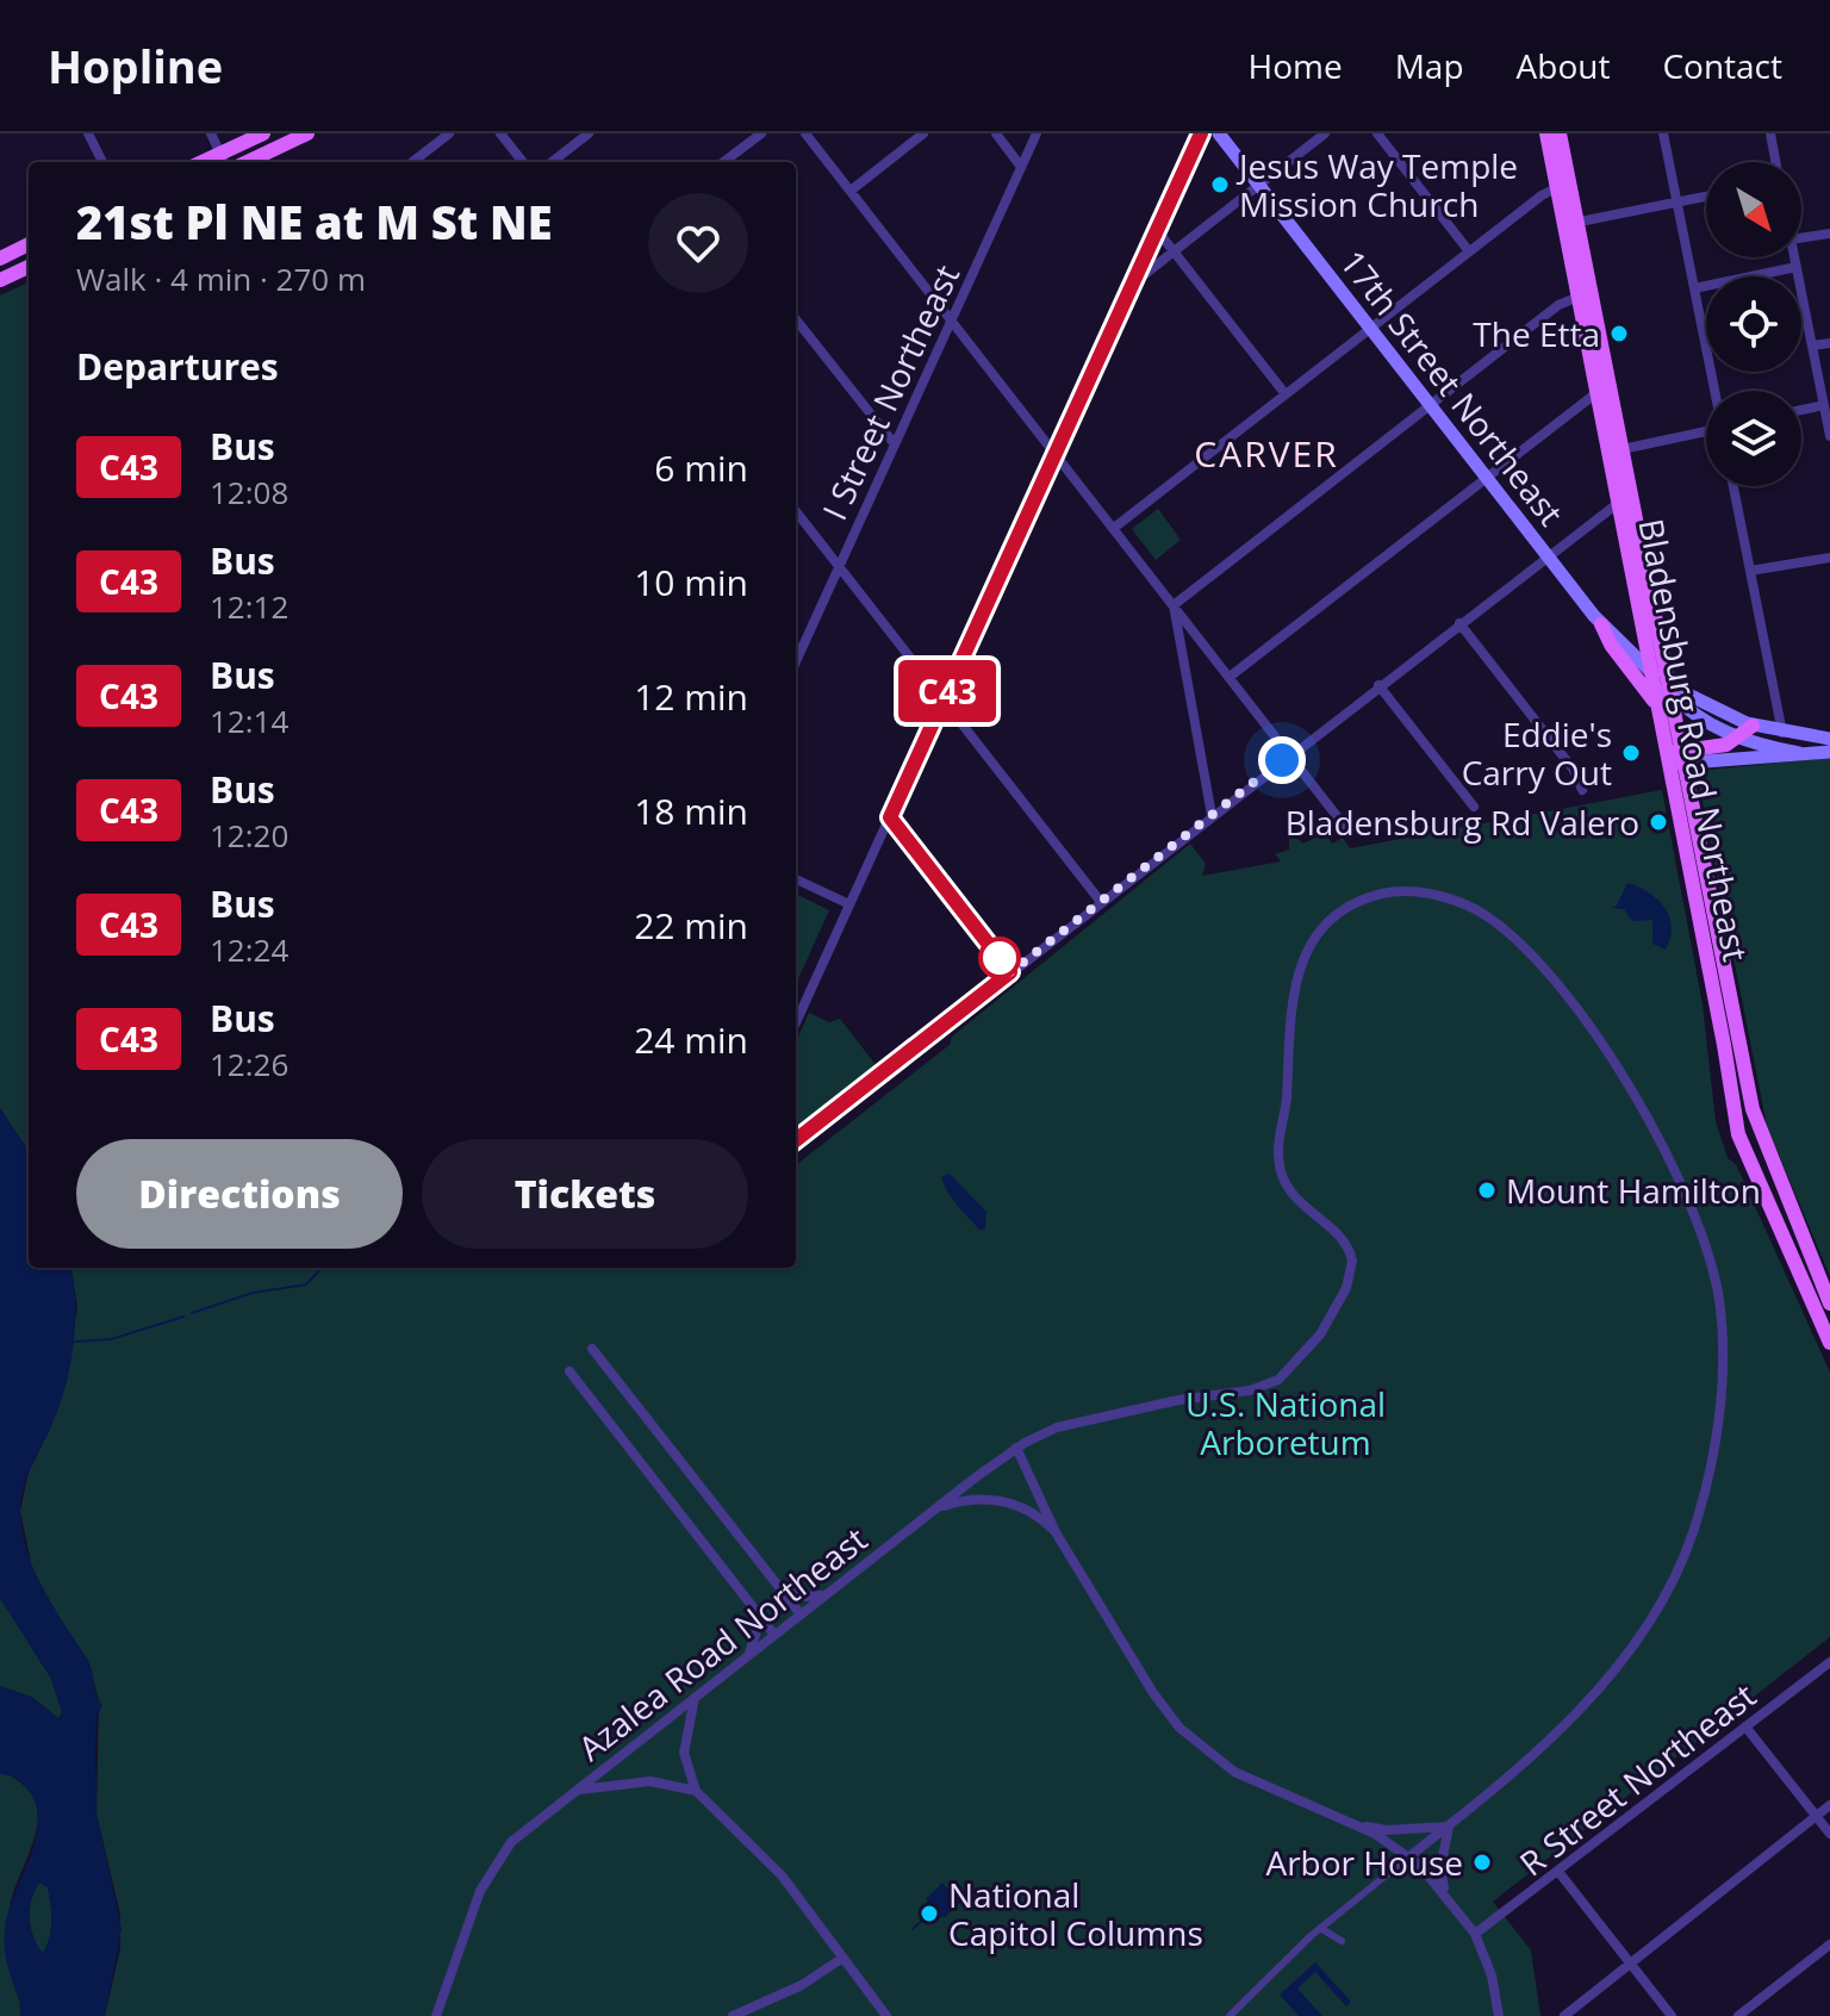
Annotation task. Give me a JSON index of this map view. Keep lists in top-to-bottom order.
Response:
{
  "streets": {
    "main road": ["17th Street Northeast", "Bladensburg Road Northeast"],
    "street": ["I Street Northeast", "Azalea Road Northeast", "R Street Northeast"]
  },
  "crossings": [
    ["17th Street Northeast", "Bladensburg Road Northeast"]
  ],
  "districts": ["CARVER"],
  "parks": ["U.S. National Arboretum"],
  "places": [
    "Jesus Way Temple Mission Church",
    "The Etta",
    "Eddie's Carry Out",
    "Bladensburg Rd Valero",
    "Mount Hamilton",
    "Arbor House",
    "National Capitol Columns"
  ],
  "lines": ["bus line C43"],
  "north": "bottom right",
  "page": {
    "header": "Hopline",
    "nav": [
      "Home",
      "Map",
      "About",
      "Contact"
    ],
    "on_map": "C43",
    "heading": [
      ["21st Pl NE at M St NE", "Walk · 4 min · 270 m"],
      "Departures"
    ],
    "list": [
      {
        "mark": "C43",
        "name": "Bus",
        "note": "12:08",
        "value": "6 min"
      },
      {
        "mark": "C43",
        "name": "Bus",
        "note": "12:12",
        "value": "10 min"
      },
      {
        "mark": "C43",
        "name": "Bus",
        "note": "12:14",
        "value": "12 min"
      },
      {
        "mark": "C43",
        "name": "Bus",
        "note": "12:20",
        "value": "18 min"
      },
      {
        "mark": "C43",
        "name": "Bus",
        "note": "12:24",
        "value": "22 min"
      },
      {
        "mark": "C43",
        "name": "Bus",
        "note": "12:26",
        "value": "24 min"
      }
    ],
    "buttons": ["Directions", "Tickets"]
  }
}
